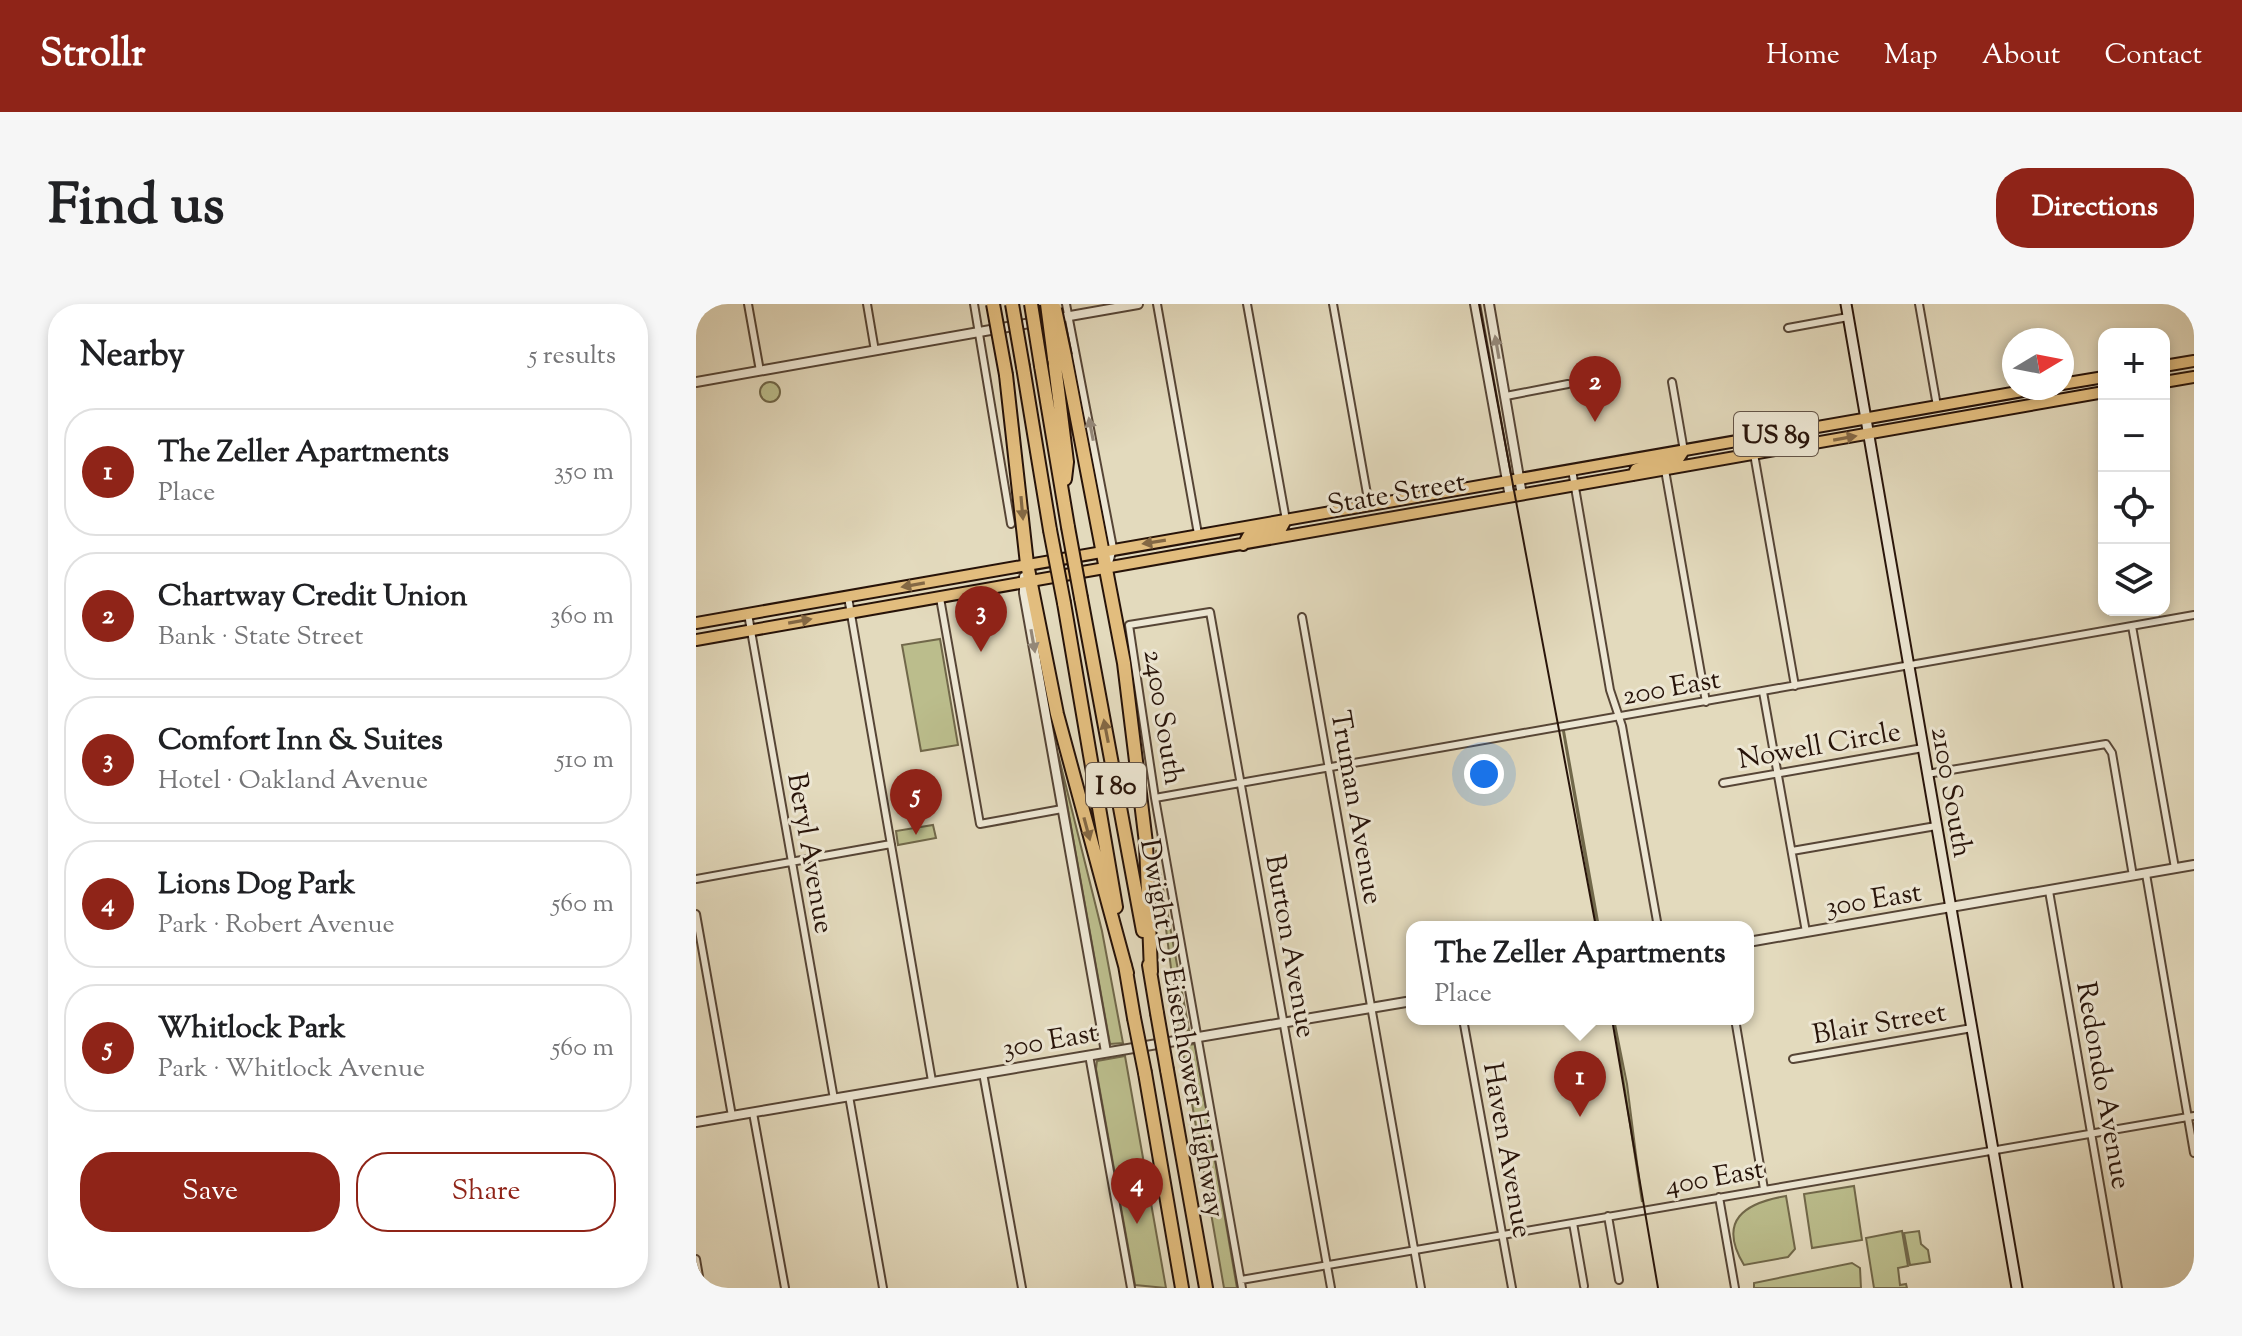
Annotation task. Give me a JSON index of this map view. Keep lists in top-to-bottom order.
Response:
{
  "streets": {
    "highway": ["I 80", "Dwight D. Eisenhower Highway"],
    "main road": ["US 89", "State Street", "2100 South"],
    "street": [
      "200 East",
      "2400 South",
      "Nowell Circle",
      "Truman Avenue",
      "Beryl Avenue",
      "300 East",
      "Burton Avenue",
      "Blair Street",
      "Redondo Avenue",
      "Haven Avenue",
      "400 East"
    ]
  },
  "crossings": [
    ["State Street", "2100 South"],
    ["State Street", "Beryl Avenue"],
    ["200 East", "2400 South"],
    ["200 East", "2100 South"],
    ["200 East", "Truman Avenue"],
    ["200 East", "Burton Avenue"],
    ["2400 South", "300 East"],
    ["2400 South", "Burton Avenue"],
    ["2400 South", "400 East"],
    ["Nowell Circle", "2100 South"],
    ["2100 South", "300 East"],
    ["2100 South", "Blair Street"],
    ["2100 South", "400 East"],
    ["Truman Avenue", "300 East"],
    ["Truman Avenue", "400 East"],
    ["Beryl Avenue", "300 East"],
    ["300 East", "Burton Avenue"],
    ["300 East", "Redondo Avenue"],
    ["Burton Avenue", "400 East"],
    ["Redondo Avenue", "400 East"],
    ["Haven Avenue", "400 East"]
  ],
  "north": "right",
  "page": {
    "header": "Strollr",
    "nav": [
      "Home",
      "Map",
      "About",
      "Contact"
    ],
    "title": "Find us",
    "buttons": [
      "Directions",
      ["Save", "Share"]
    ],
    "heading": ["Nearby", "5 results"],
    "map_buttons": ["+", "−"],
    "pins": [
      "2",
      "3",
      "5",
      "1",
      "4"
    ],
    "list": [
      {
        "mark": "1",
        "name": "The Zeller Apartments",
        "note": "Place",
        "value": "350 m"
      },
      {
        "mark": "2",
        "name": "Chartway Credit Union",
        "note": "Bank · State Street",
        "value": "360 m"
      },
      {
        "mark": "3",
        "name": "Comfort Inn & Suites",
        "note": "Hotel · Oakland Avenue",
        "value": "510 m"
      },
      {
        "mark": "4",
        "name": "Lions Dog Park",
        "note": "Park · Robert Avenue",
        "value": "560 m"
      },
      {
        "mark": "5",
        "name": "Whitlock Park",
        "note": "Park · Whitlock Avenue",
        "value": "560 m"
      }
    ],
    "popup": ["The Zeller Apartments", "Place"]
  }
}
